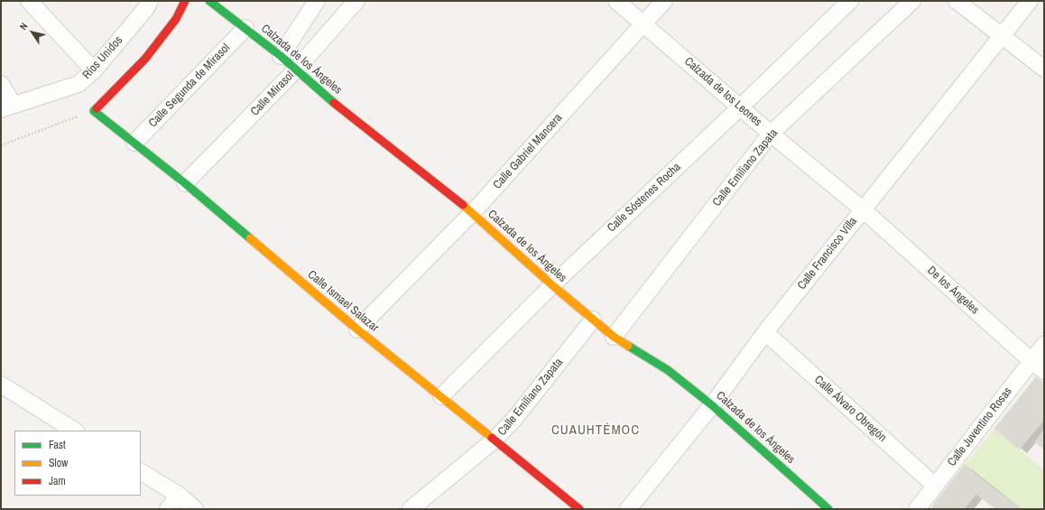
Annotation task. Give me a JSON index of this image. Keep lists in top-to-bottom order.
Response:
{
  "streets": {
    "street": [
      "Ríos Unidos",
      "Calzada de los Ángeles",
      "Calle Segunda de Mirasol",
      "Calzada de los Leones",
      "Calle Mirasol",
      "Calle Gabriel Mancera",
      "Calle Emiliano Zapata",
      "Calle Sóstenes Rocha",
      "Calle Francisco Villa",
      "De los Ángeles",
      "Calle Ismael Salazar",
      "Calle Álvaro Obregón",
      "Calle Juventino Rosas"
    ]
  },
  "crossings": [
    ["Calzada de los Ángeles", "Calle Segunda de Mirasol"],
    ["Calzada de los Ángeles", "Calle Mirasol"],
    ["Calzada de los Ángeles", "Calle Gabriel Mancera"],
    ["Calzada de los Ángeles", "Calle Emiliano Zapata"],
    ["Calzada de los Ángeles", "Calle Sóstenes Rocha"],
    ["Calzada de los Ángeles", "Calle Francisco Villa"],
    ["Calle Segunda de Mirasol", "Calle Ismael Salazar"],
    ["Calzada de los Leones", "Calle Gabriel Mancera"],
    ["Calzada de los Leones", "Calle Emiliano Zapata"],
    ["Calzada de los Leones", "Calle Sóstenes Rocha"],
    ["Calzada de los Leones", "Calle Francisco Villa"],
    ["Calzada de los Leones", "De los Ángeles"],
    ["Calle Mirasol", "Calle Ismael Salazar"],
    ["Calle Gabriel Mancera", "Calle Ismael Salazar"],
    ["Calle Emiliano Zapata", "Calle Ismael Salazar"],
    ["Calle Sóstenes Rocha", "Calle Ismael Salazar"],
    ["Calle Francisco Villa", "De los Ángeles"],
    ["Calle Francisco Villa", "Calle Álvaro Obregón"],
    ["De los Ángeles", "Calle Juventino Rosas"],
    ["Calle Álvaro Obregón", "Calle Juventino Rosas"]
  ],
  "districts": ["CUAUHTÉMOC"],
  "legend": ["Fast", "Slow", "Jam"],
  "north": "top left"
}
